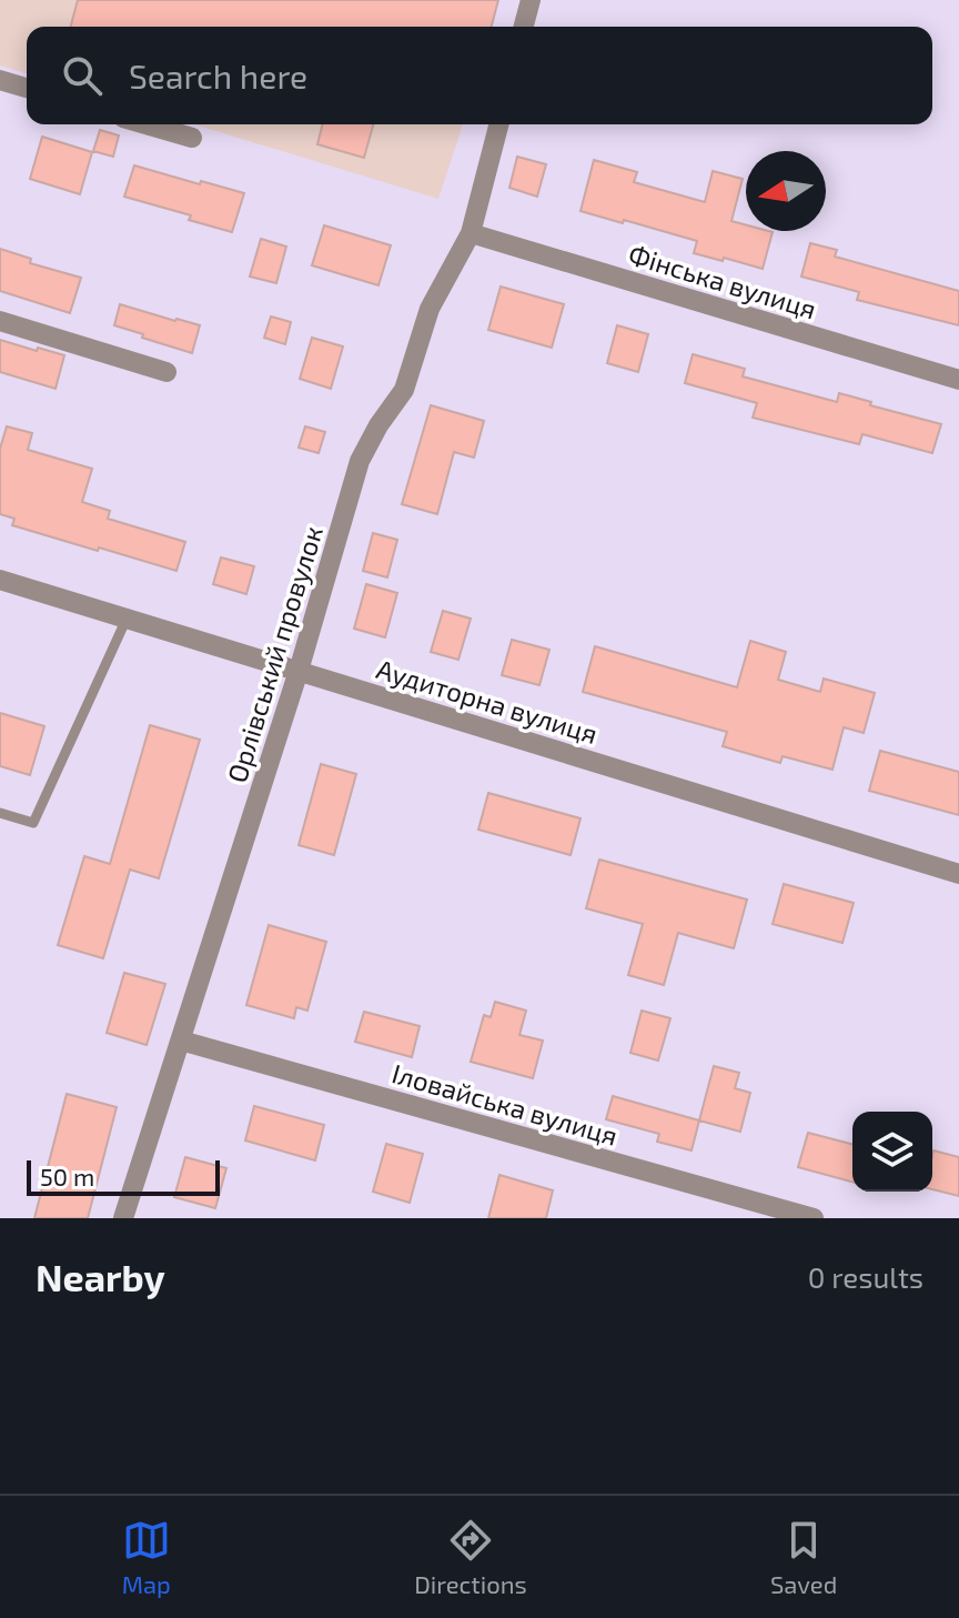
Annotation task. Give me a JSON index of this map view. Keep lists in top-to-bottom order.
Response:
{
  "streets": {
    "street": [
      "Фінська вулиця",
      "Орлівський провулок",
      "Аудиторна вулиця",
      "Іловайська вулиця"
    ]
  },
  "crossings": [
    ["Фінська вулиця", "Орлівський провулок"],
    ["Орлівський провулок", "Аудиторна вулиця"],
    ["Орлівський провулок", "Іловайська вулиця"]
  ],
  "scale_bar": "50 m",
  "north": "left",
  "page": {
    "search": "Search here",
    "scale": "50 m",
    "heading": ["Nearby", "0 results"],
    "nav": ["Map", "Directions", "Saved"]
  }
}
